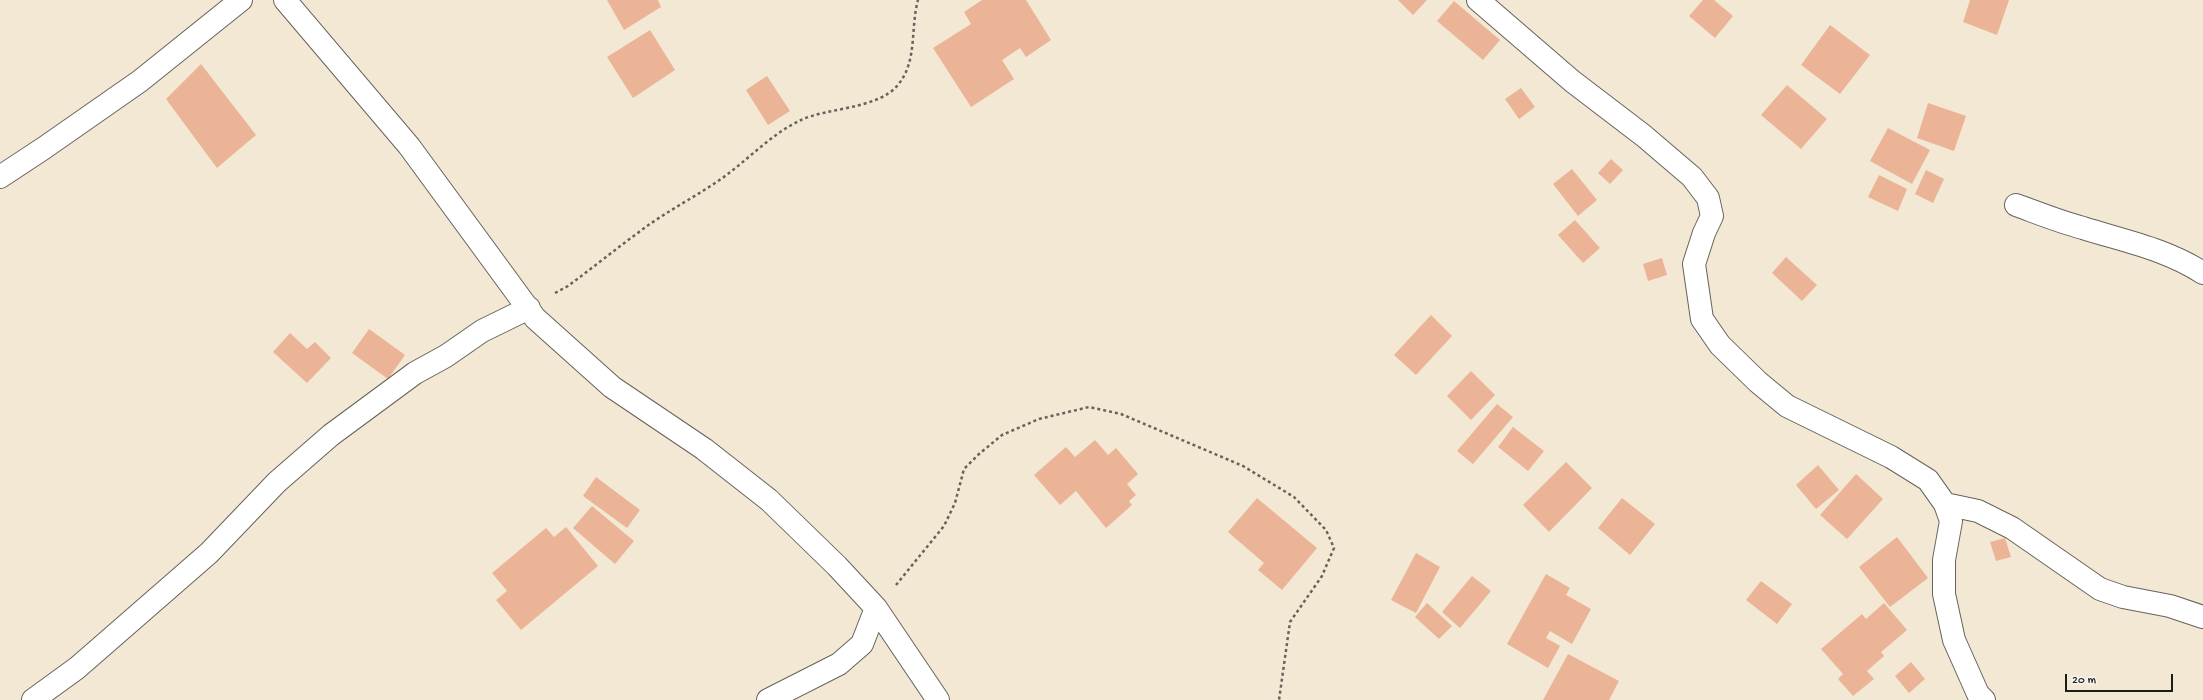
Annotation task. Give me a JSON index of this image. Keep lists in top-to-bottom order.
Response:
{
  "scale_bar": "20 m"
}
